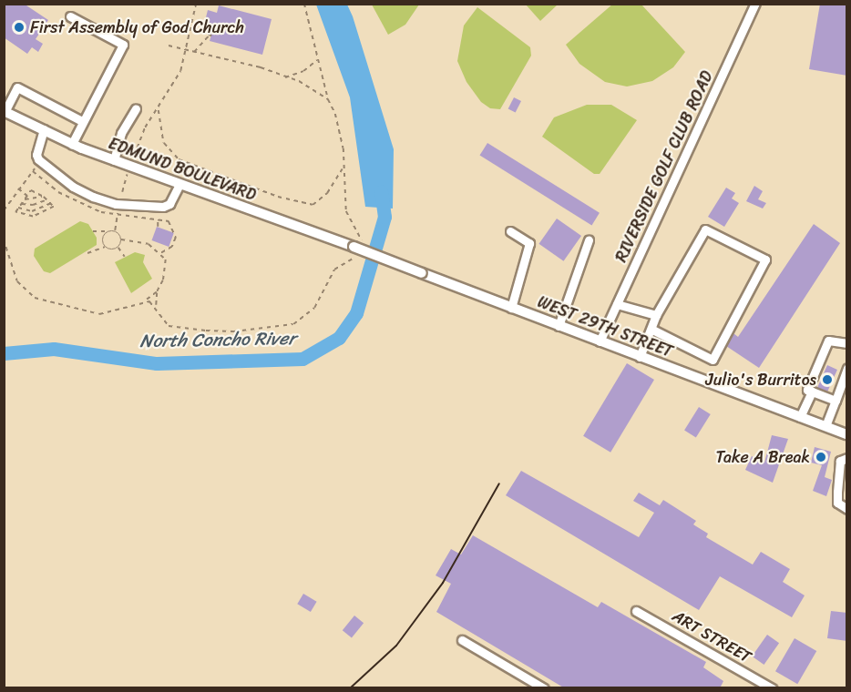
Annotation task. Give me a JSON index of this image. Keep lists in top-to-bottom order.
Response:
{
  "streets": {
    "main road": ["EDMUND BOULEVARD", "WEST 29TH STREET"],
    "street": ["RIVERSIDE GOLF CLUB ROAD", "ART STREET"]
  },
  "crossings": [
    ["RIVERSIDE GOLF CLUB ROAD", "WEST 29TH STREET"],
    ["EDMUND BOULEVARD", "WEST 29TH STREET"]
  ],
  "water": ["North Concho River"],
  "places": ["First Assembly of God Church", "Julio's Burritos", "Take A Break"]
}
